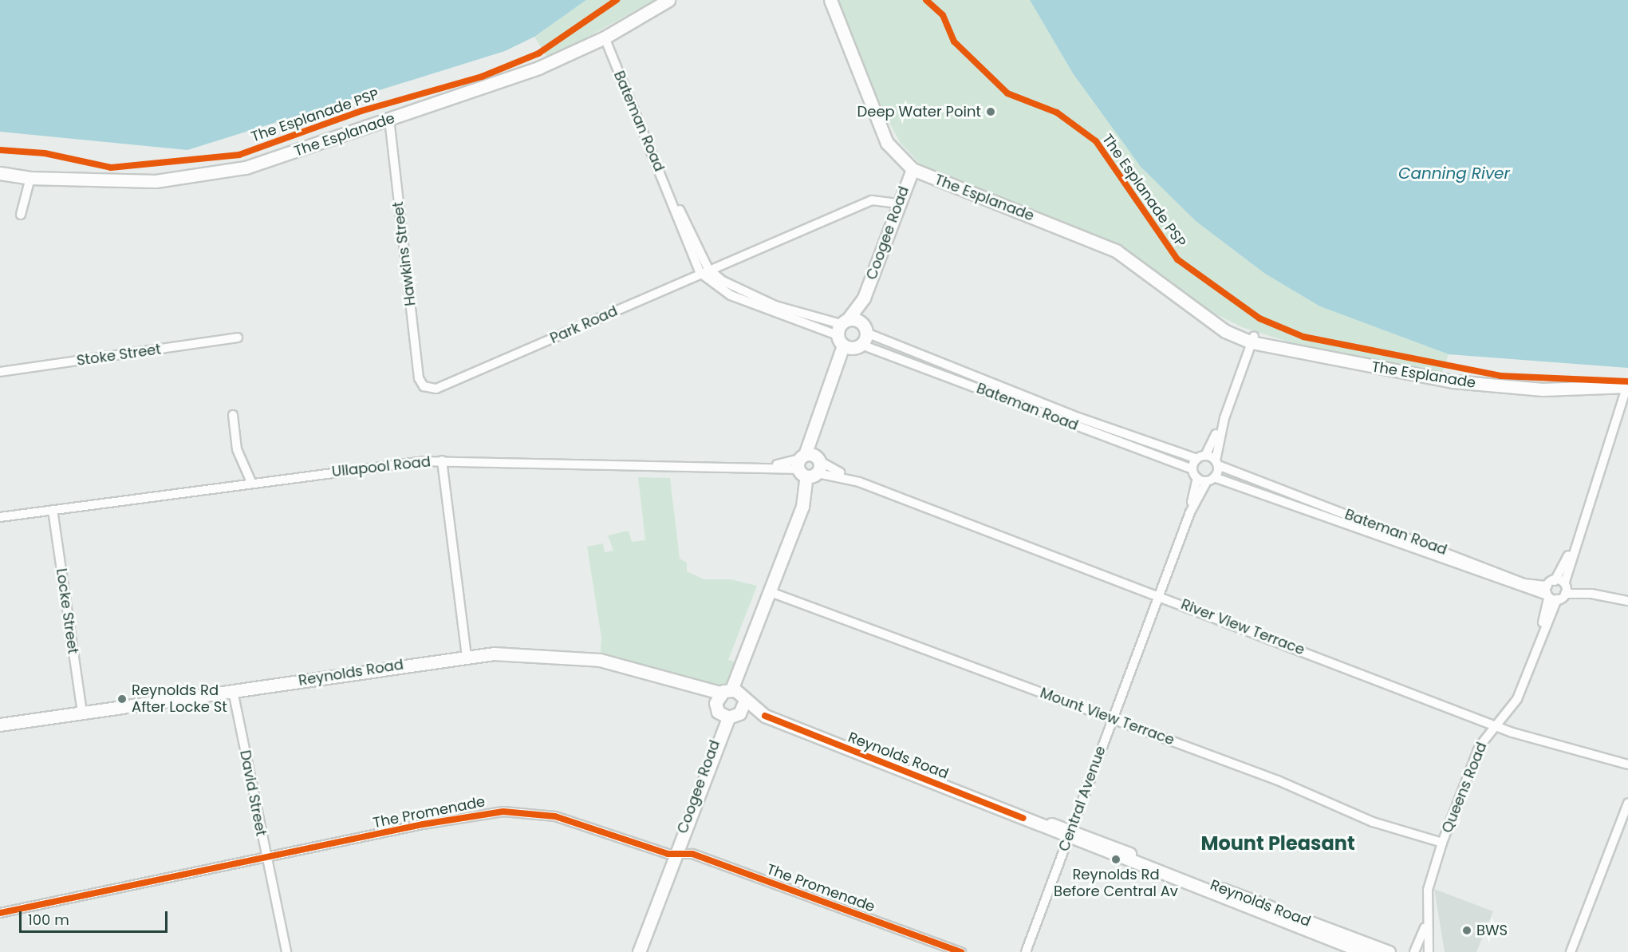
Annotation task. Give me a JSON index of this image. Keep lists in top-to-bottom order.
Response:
{
  "streets": {
    "street": [
      "Bateman Road",
      "The Esplanade",
      "Coogee Road",
      "Hawkins Street",
      "Park Road",
      "Stoke Street",
      "Ullapool Road",
      "Locke Street",
      "River View Terrace",
      "Reynolds Road",
      "Mount View Terrace",
      "Queens Road",
      "David Street",
      "Central Avenue",
      "The Promenade"
    ],
    "cycle path": ["The Esplanade PSP"]
  },
  "crossings": [
    ["Bateman Road", "The Esplanade"],
    ["Bateman Road", "Coogee Road"],
    ["Bateman Road", "Park Road"],
    ["Bateman Road", "Queens Road"],
    ["Bateman Road", "Central Avenue"],
    ["The Esplanade", "Coogee Road"],
    ["The Esplanade", "Hawkins Street"],
    ["The Esplanade", "Queens Road"],
    ["Coogee Road", "Park Road"],
    ["Coogee Road", "Ullapool Road"],
    ["Coogee Road", "River View Terrace"],
    ["Coogee Road", "Reynolds Road"],
    ["Coogee Road", "Mount View Terrace"],
    ["Coogee Road", "The Promenade"],
    ["Hawkins Street", "Park Road"],
    ["Ullapool Road", "Locke Street"],
    ["Ullapool Road", "River View Terrace"],
    ["Locke Street", "Reynolds Road"],
    ["River View Terrace", "Queens Road"],
    ["River View Terrace", "Central Avenue"],
    ["Reynolds Road", "David Street"],
    ["Reynolds Road", "Central Avenue"],
    ["Mount View Terrace", "Queens Road"],
    ["Mount View Terrace", "Central Avenue"],
    ["David Street", "The Promenade"]
  ],
  "districts": ["Mount Pleasant"],
  "water": ["Canning River"],
  "places": [
    "Deep Water Point",
    "Reynolds Rd After Locke St",
    "Reynolds Rd Before Central Av",
    "BWS"
  ],
  "scale_bar": "100 m"
}
